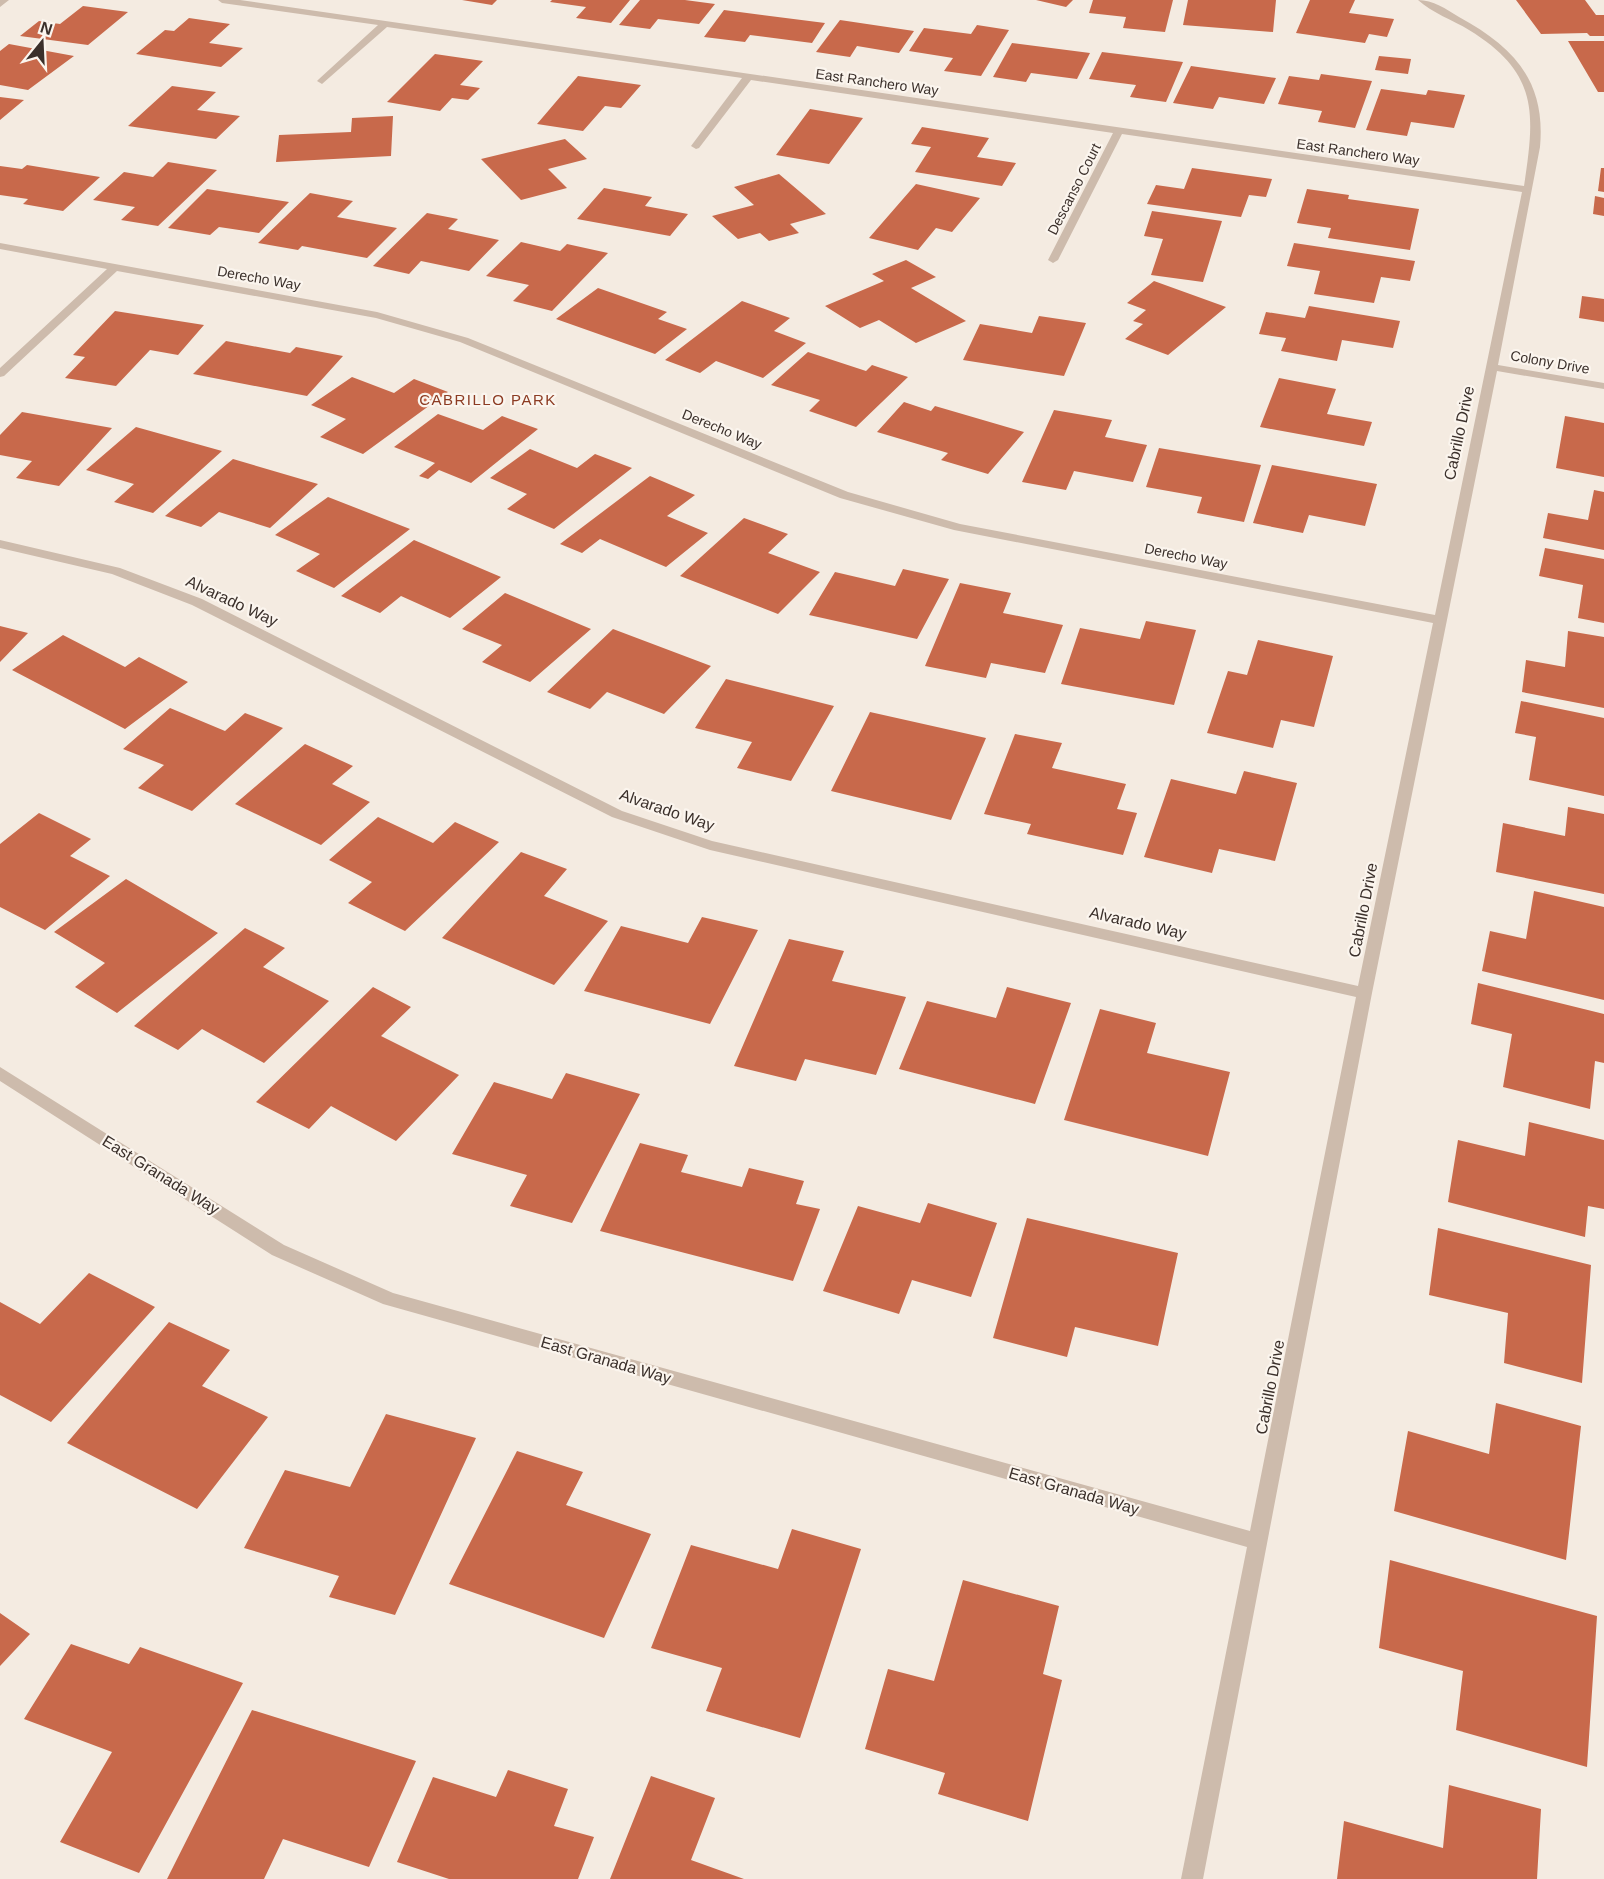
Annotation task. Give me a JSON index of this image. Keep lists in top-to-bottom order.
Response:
{
  "streets": {
    "street": [
      "East Ranchero Way",
      "Descanso Court",
      "Derecho Way",
      "Colony Drive",
      "Cabrillo Drive",
      "Alvarado Way",
      "East Granada Way"
    ]
  },
  "crossings": [
    ["East Ranchero Way", "Descanso Court"],
    ["East Ranchero Way", "Cabrillo Drive"],
    ["Derecho Way", "Cabrillo Drive"],
    ["Colony Drive", "Cabrillo Drive"],
    ["Cabrillo Drive", "Alvarado Way"],
    ["Cabrillo Drive", "East Granada Way"]
  ],
  "districts": ["CABRILLO PARK"],
  "north": "top"
}
